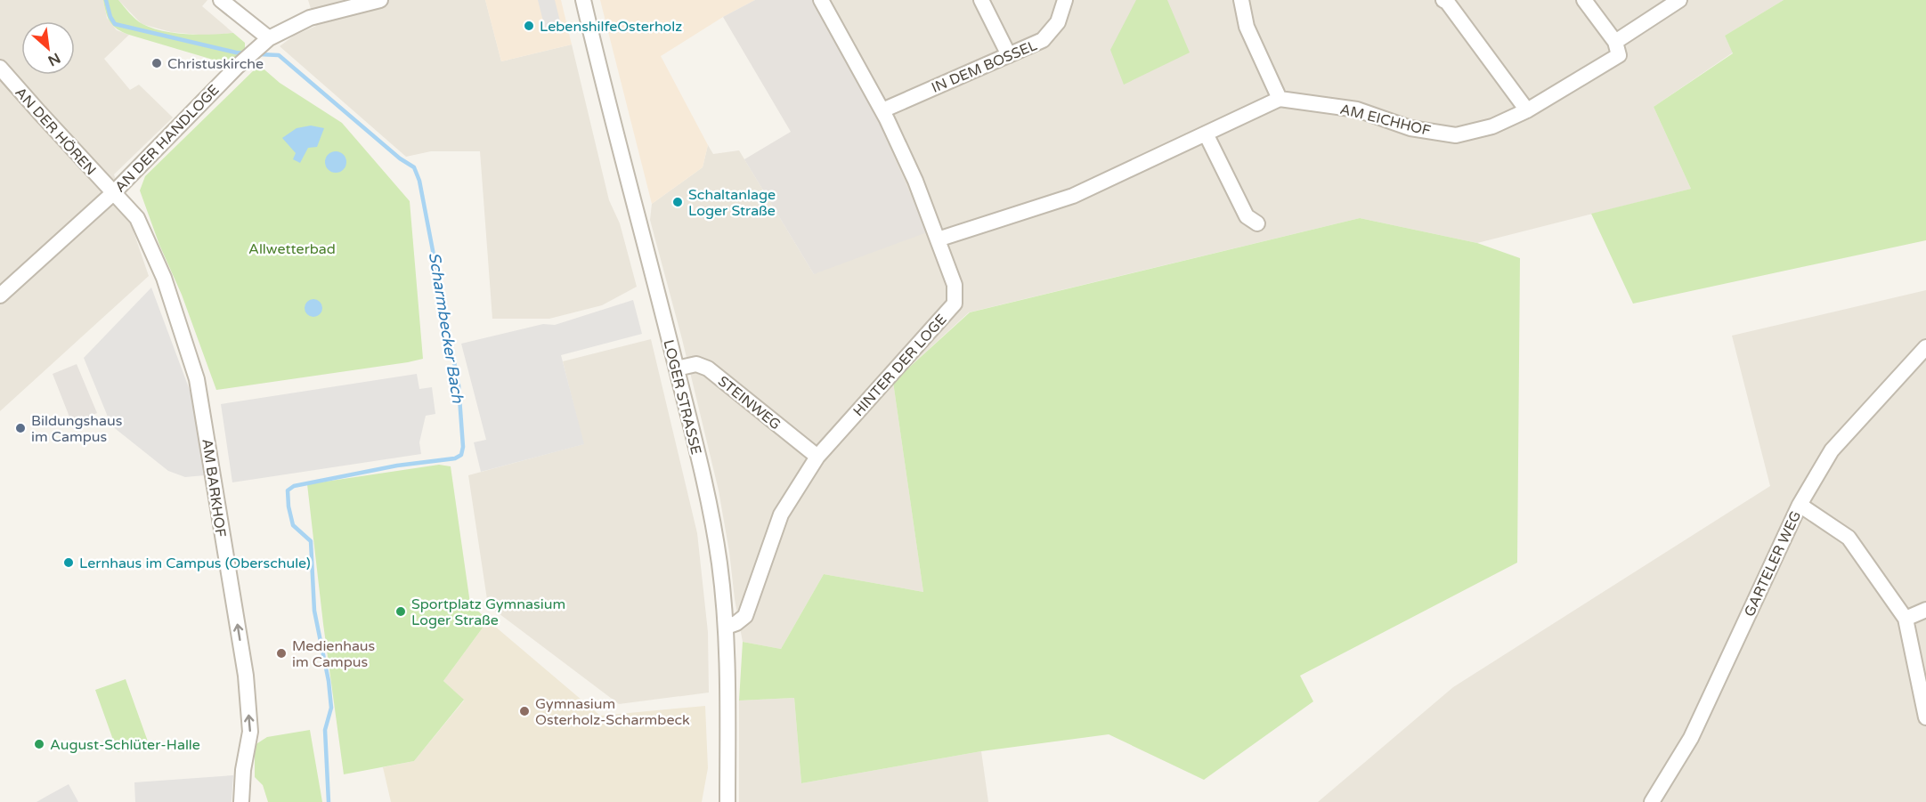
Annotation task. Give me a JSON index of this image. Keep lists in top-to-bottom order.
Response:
{
  "streets": {
    "street": [
      "IN DEM BOSSEL",
      "AM EICHHOF",
      "AN DER HÖREN",
      "AN DER HANDLOGE",
      "HINTER DER LOGE",
      "LOGER STRASSE",
      "STEINWEG",
      "AM BARKHOF",
      "GARTELER WEG"
    ]
  },
  "crossings": [
    ["IN DEM BOSSEL", "HINTER DER LOGE"],
    ["AN DER HÖREN", "AN DER HANDLOGE"],
    ["AN DER HÖREN", "AM BARKHOF"],
    ["AN DER HANDLOGE", "AM BARKHOF"],
    ["HINTER DER LOGE", "LOGER STRASSE"],
    ["HINTER DER LOGE", "STEINWEG"],
    ["LOGER STRASSE", "STEINWEG"]
  ],
  "one_way": ["AM BARKHOF"],
  "water": ["Scharmbecker Bach"],
  "parks": ["Allwetterbad"],
  "places": [
    "LebenshilfeOsterholz",
    "Christuskirche",
    "Schaltanlage Loger Straße",
    "Bildungshaus im Campus",
    "Lernhaus im Campus (Oberschule)",
    "Sportplatz Gymnasium Loger Straße",
    "Medienhaus im Campus",
    "Gymnasium Osterholz-Scharmbeck",
    "August-Schlüter-Halle"
  ],
  "north": "bottom right"
}
